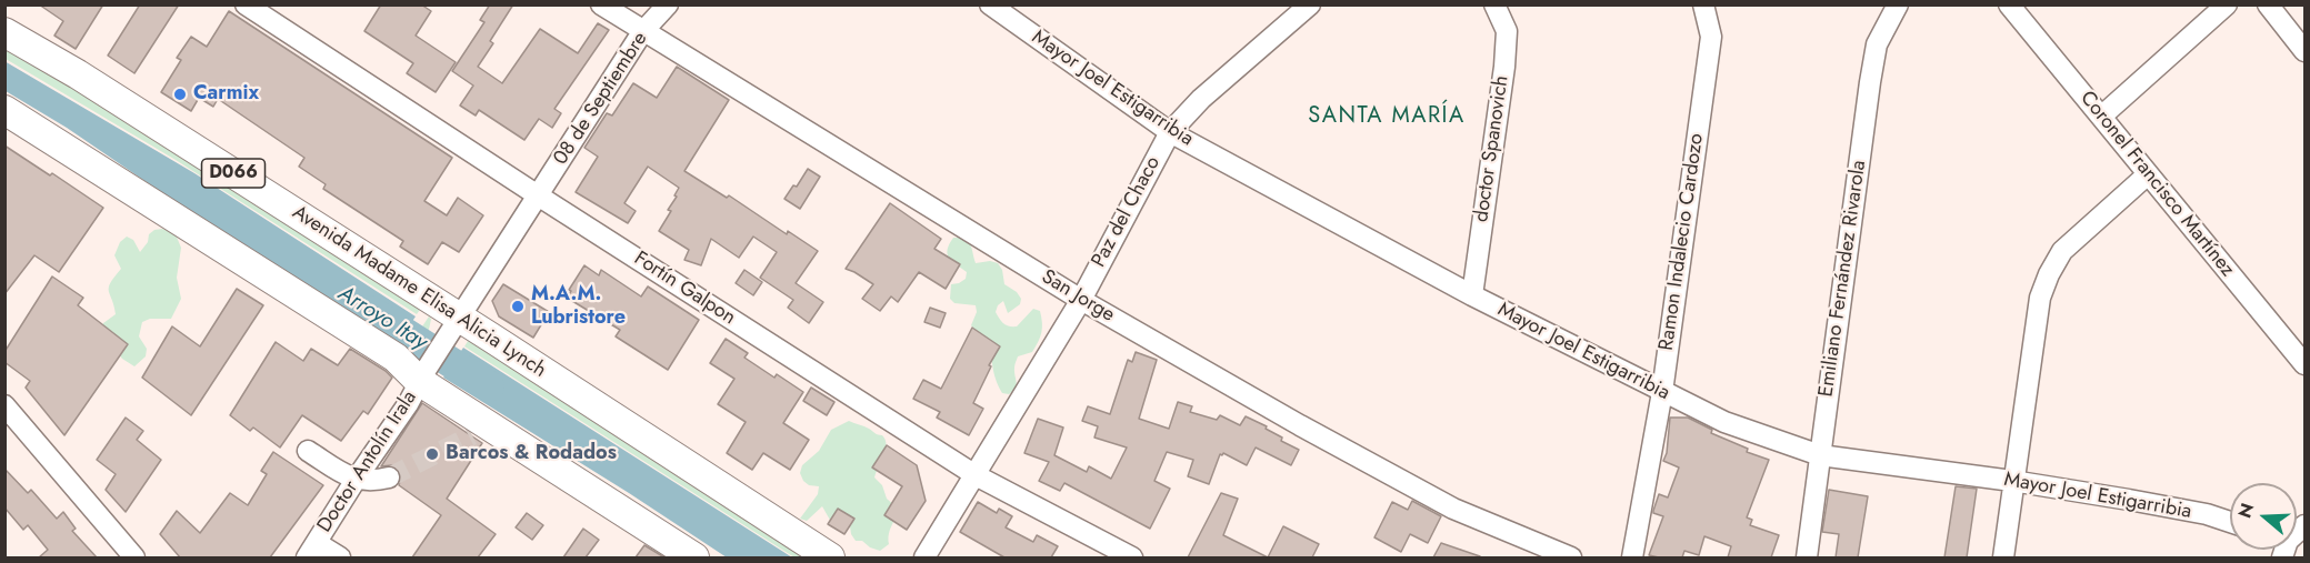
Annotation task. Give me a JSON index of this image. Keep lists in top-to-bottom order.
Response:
{
  "streets": {
    "highway": ["D066", "Avenida Madame Elisa Alicia Lynch"],
    "street": [
      "Mayor Joel Estigarribia",
      "08 de Septiembre",
      "doctor Spanovich",
      "Coronel Francisco Martínez",
      "Paz del Chaco",
      "Ramon Indalecio Cardozo",
      "Emiliano Fernández Rivarola",
      "Fortín Galpon",
      "San Jorge",
      "Doctor Antolín Irala"
    ]
  },
  "crossings": [
    ["Mayor Joel Estigarribia", "doctor Spanovich"],
    ["Mayor Joel Estigarribia", "Paz del Chaco"],
    ["Mayor Joel Estigarribia", "Ramon Indalecio Cardozo"],
    ["Mayor Joel Estigarribia", "Emiliano Fernández Rivarola"],
    ["08 de Septiembre", "Fortín Galpon"],
    ["08 de Septiembre", "Avenida Madame Elisa Alicia Lynch"],
    ["08 de Septiembre", "San Jorge"],
    ["08 de Septiembre", "Doctor Antolín Irala"],
    ["Paz del Chaco", "Fortín Galpon"],
    ["Paz del Chaco", "San Jorge"],
    ["Avenida Madame Elisa Alicia Lynch", "Doctor Antolín Irala"]
  ],
  "districts": ["SANTA MARÍA"],
  "water": ["Arroyo Itay"],
  "places": ["Carmix", "M.A.M. Lubristore", "Barcos & Rodados"],
  "north": "left"
}
